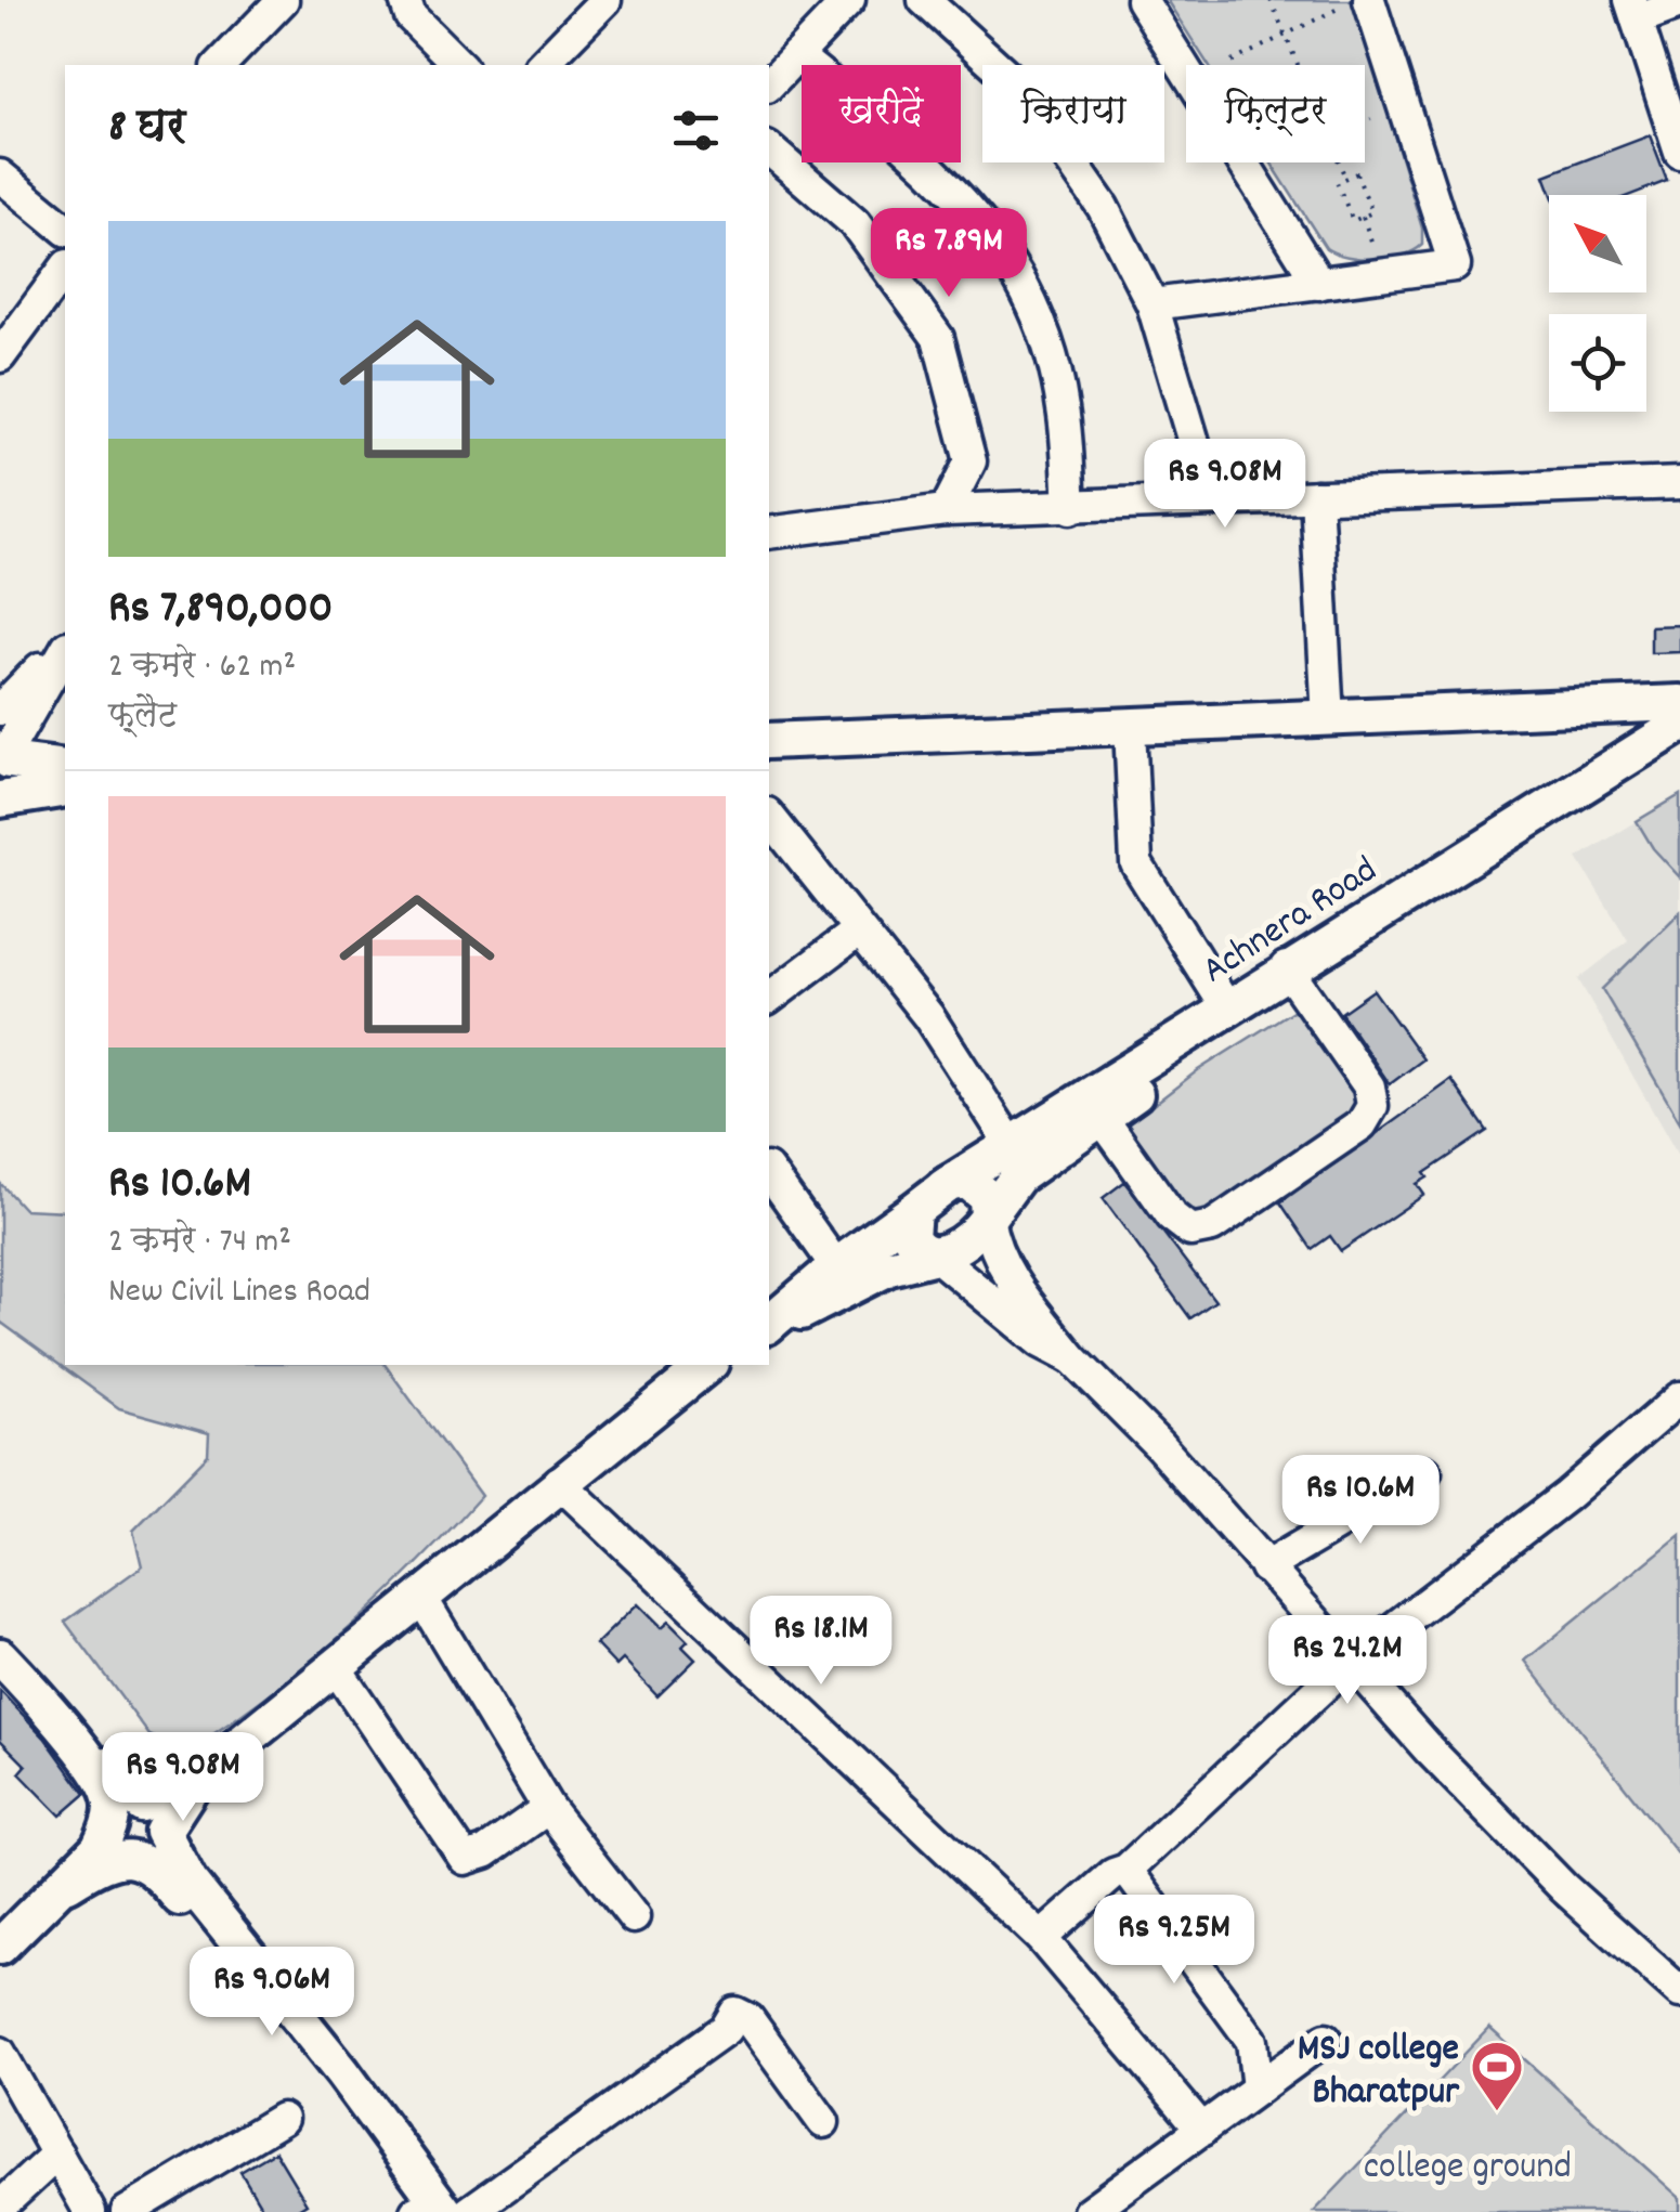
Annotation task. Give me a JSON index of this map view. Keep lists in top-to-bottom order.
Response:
{
  "streets": {
    "main road": ["Achnera Road"]
  },
  "parks": ["college ground"],
  "places": {
    "sports": ["MSJ college Bharatpur"]
  },
  "north": "top left",
  "page": {
    "chip": ["खरीदें", "किराया", "फ़िल्टर"],
    "heading": "8 घर",
    "list": [
      {
        "name": "Rs 7,890,000",
        "note": "2 कमरे · 62 m² · फ़्लैट"
      },
      {
        "name": "Rs 10.6M",
        "note": "2 कमरे · 74 m² · New Civil Lines Road"
      }
    ],
    "price": [
      "Rs 7.89M",
      "Rs 9.08M",
      "Rs 10.6M",
      "Rs 18.1M",
      "Rs 24.2M",
      "Rs 9.08M",
      "Rs 9.25M",
      "Rs 9.06M"
    ]
  }
}
